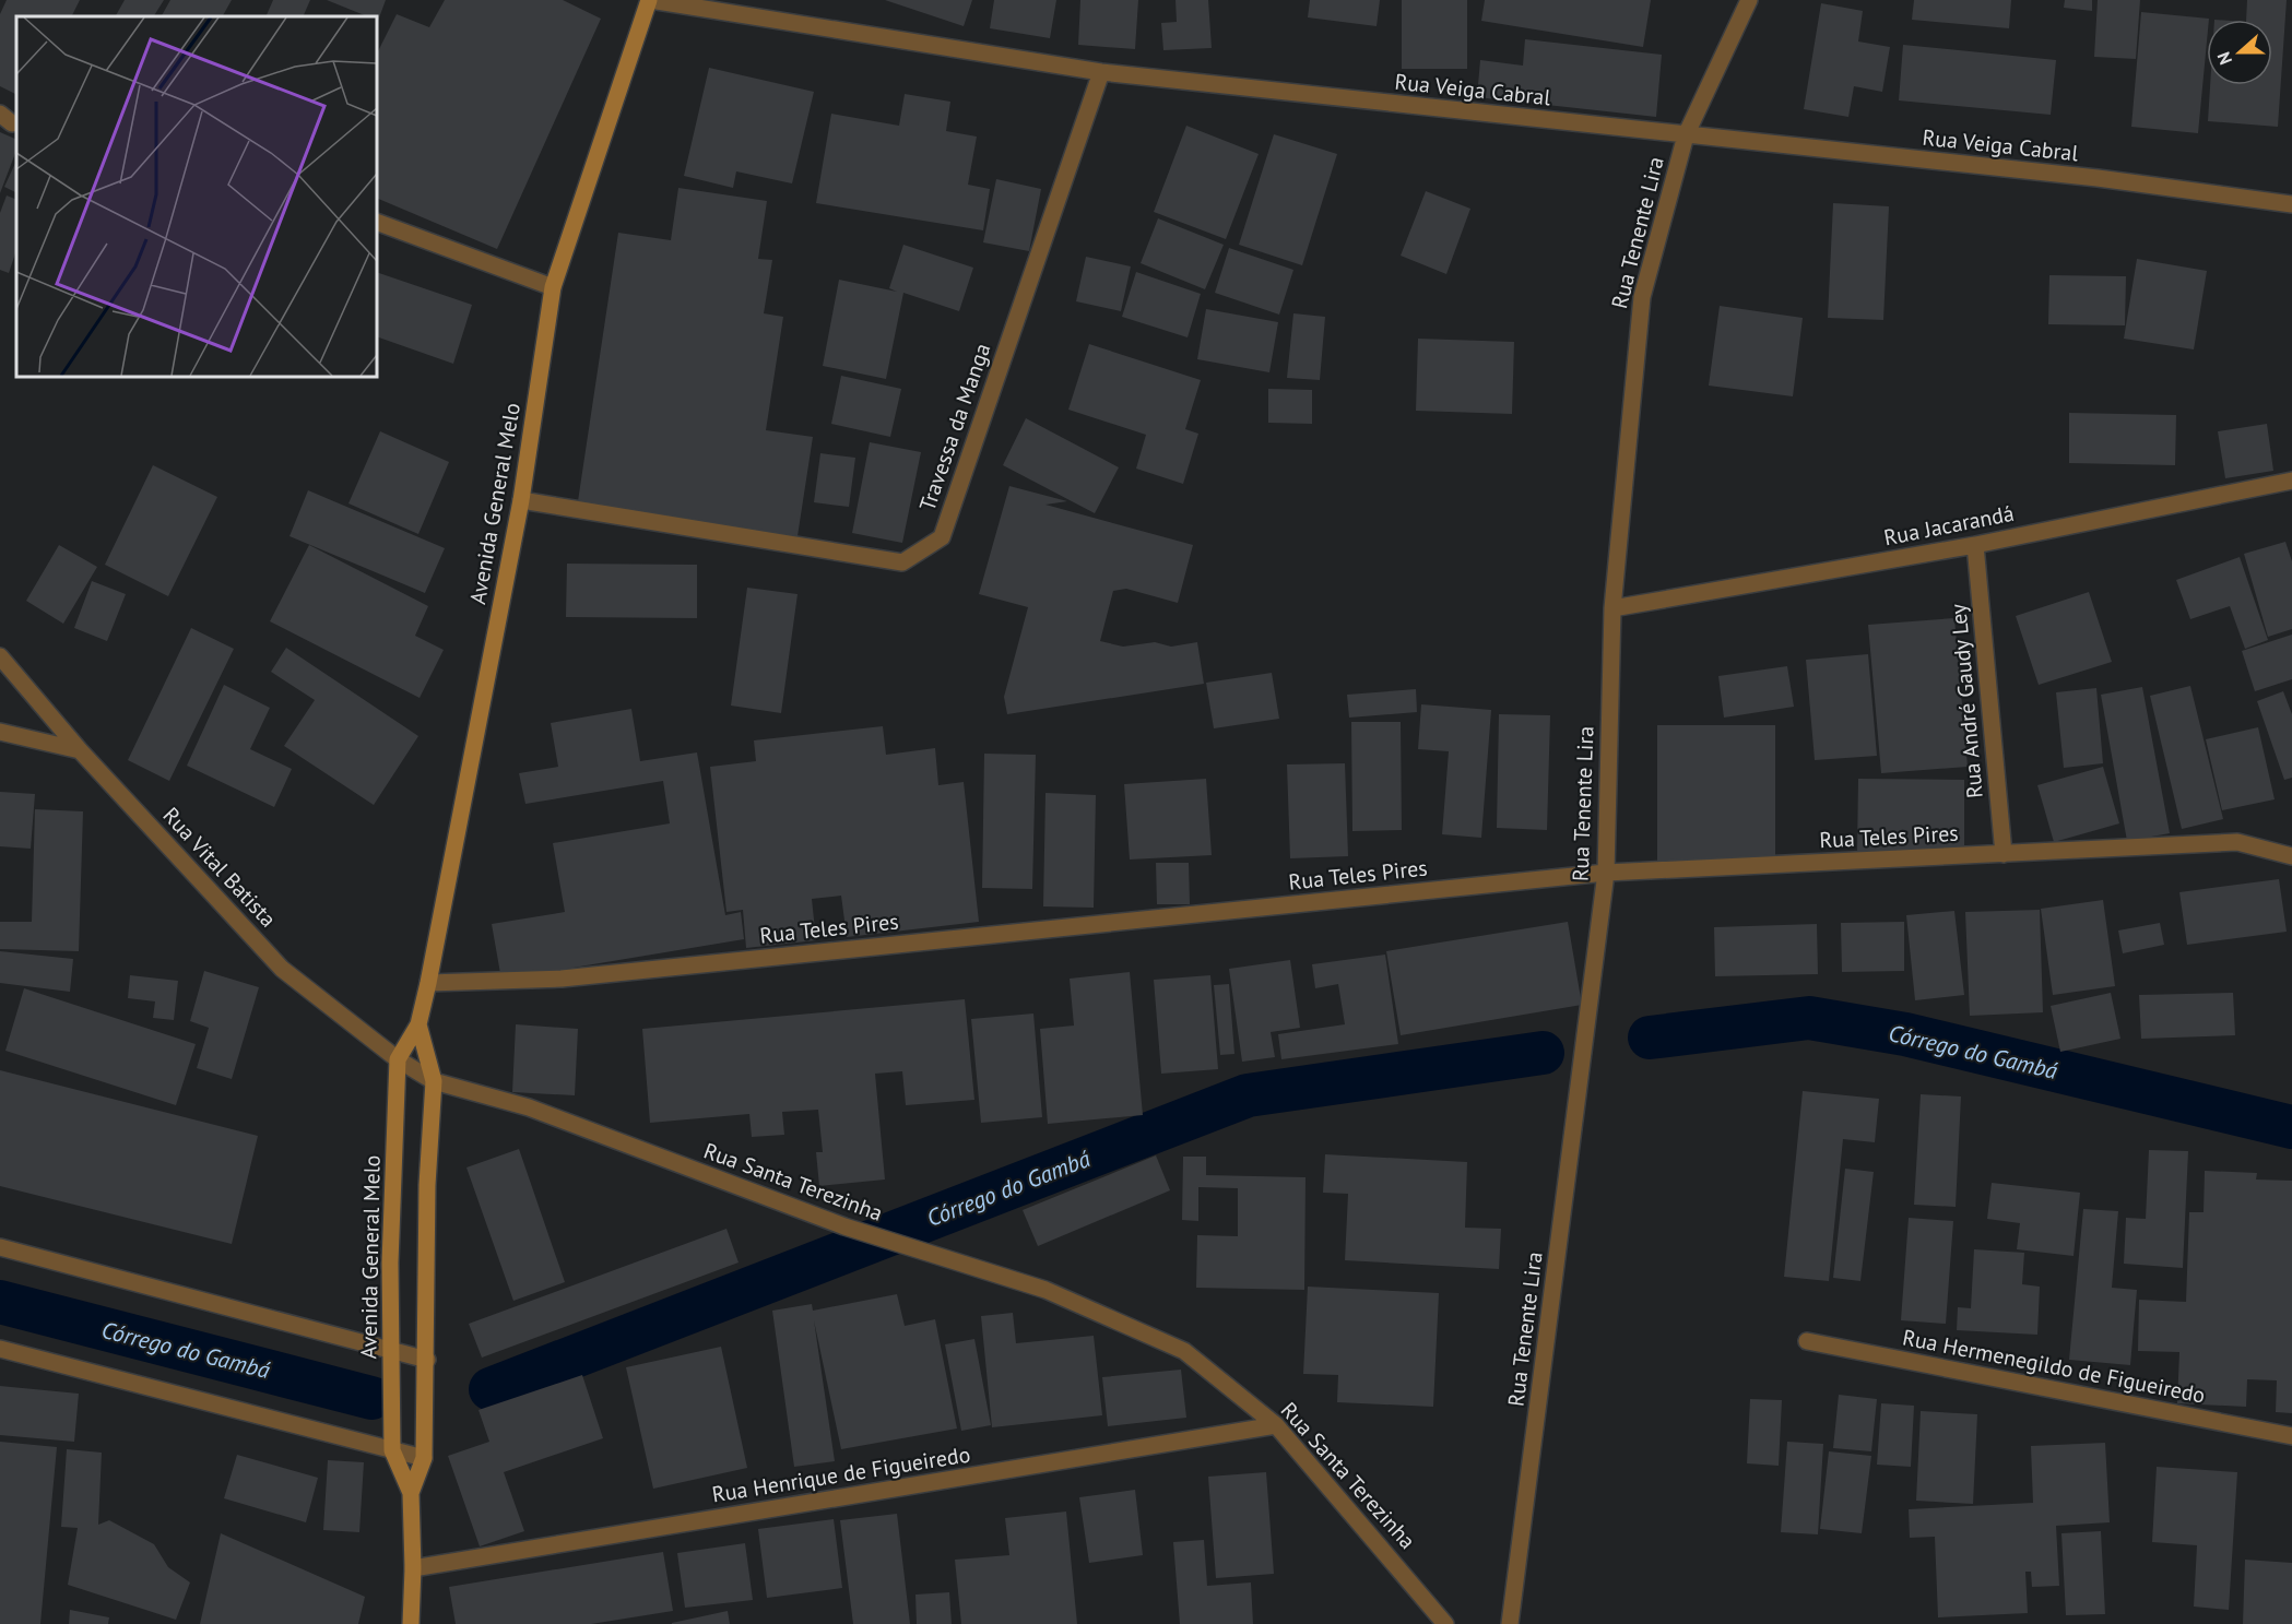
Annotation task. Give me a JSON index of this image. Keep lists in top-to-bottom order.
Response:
{
  "streets": {
    "main road": ["Avenida General Melo"],
    "street": [
      "Rua Veiga Cabral",
      "Rua Tenente Lira",
      "Travessa da Manga",
      "Rua Jacarandá",
      "Rua André Gaudy Ley",
      "Rua Teles Pires",
      "Rua Vital Batista",
      "Rua Santa Terezinha",
      "Rua Hermenegildo de Figueiredo",
      "Rua Henrique de Figueiredo"
    ]
  },
  "crossings": [
    ["Rua Veiga Cabral", "Rua Tenente Lira"],
    ["Rua Veiga Cabral", "Travessa da Manga"],
    ["Rua Veiga Cabral", "Avenida General Melo"],
    ["Rua Tenente Lira", "Rua Jacarandá"],
    ["Rua Tenente Lira", "Rua Teles Pires"],
    ["Travessa da Manga", "Avenida General Melo"],
    ["Avenida General Melo", "Rua Teles Pires"],
    ["Avenida General Melo", "Rua Vital Batista"],
    ["Avenida General Melo", "Rua Santa Terezinha"],
    ["Avenida General Melo", "Rua Henrique de Figueiredo"],
    ["Rua Jacarandá", "Rua André Gaudy Ley"],
    ["Rua André Gaudy Ley", "Rua Teles Pires"],
    ["Rua Vital Batista", "Rua Santa Terezinha"],
    ["Rua Santa Terezinha", "Rua Henrique de Figueiredo"]
  ],
  "water": ["Córrego do Gambá"],
  "north": "left"
}
